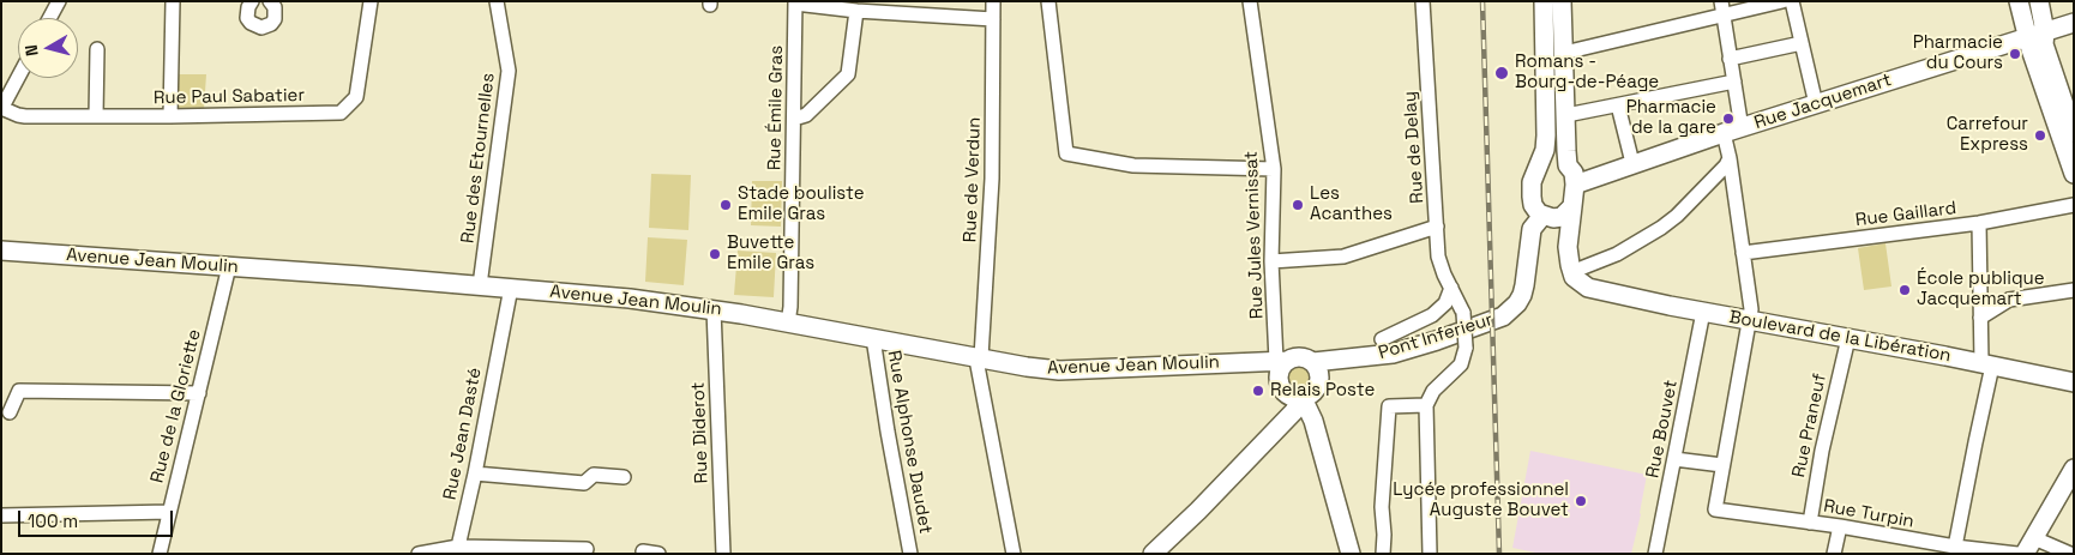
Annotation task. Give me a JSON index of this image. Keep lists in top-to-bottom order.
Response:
{
  "streets": {
    "main road": [
      "Rue Jacquemart",
      "Avenue Jean Moulin",
      "Pont Inferieur",
      "Boulevard de la Libération"
    ],
    "street": [
      "Rue Paul Sabatier",
      "Rue Émile Gras",
      "Rue de Delay",
      "Rue des Etournelles",
      "Rue de Verdun",
      "Rue Gaillard",
      "Rue Jules Vernissat",
      "Rue de la Gloriette",
      "Rue Praneuf",
      "Rue Bouvet",
      "Rue Diderot",
      "Rue Jean Dasté",
      "Rue Alphonse Daudet",
      "Rue Turpin"
    ]
  },
  "crossings": [
    ["Rue Jacquemart", "Pont Inferieur"],
    ["Rue Émile Gras", "Avenue Jean Moulin"],
    ["Rue des Etournelles", "Avenue Jean Moulin"],
    ["Rue de Verdun", "Avenue Jean Moulin"],
    ["Rue Jules Vernissat", "Avenue Jean Moulin"],
    ["Avenue Jean Moulin", "Pont Inferieur"],
    ["Avenue Jean Moulin", "Rue de la Gloriette"],
    ["Avenue Jean Moulin", "Rue Diderot"],
    ["Avenue Jean Moulin", "Rue Jean Dasté"],
    ["Avenue Jean Moulin", "Rue Alphonse Daudet"],
    ["Boulevard de la Libération", "Rue Praneuf"],
    ["Boulevard de la Libération", "Rue Bouvet"],
    ["Rue Praneuf", "Rue Turpin"]
  ],
  "places": [
    "Pharmacie du Cours",
    "Romans - Bourg-de-Péage",
    "Pharmacie de la gare",
    "Carrefour Express",
    "Stade bouliste Emile Gras",
    "Les Acanthes",
    "Buvette Emile Gras",
    "École publique Jacquemart",
    "Relais Poste",
    "Lycée professionnel Auguste Bouvet"
  ],
  "scale_bar": "100 m",
  "north": "left"
}
